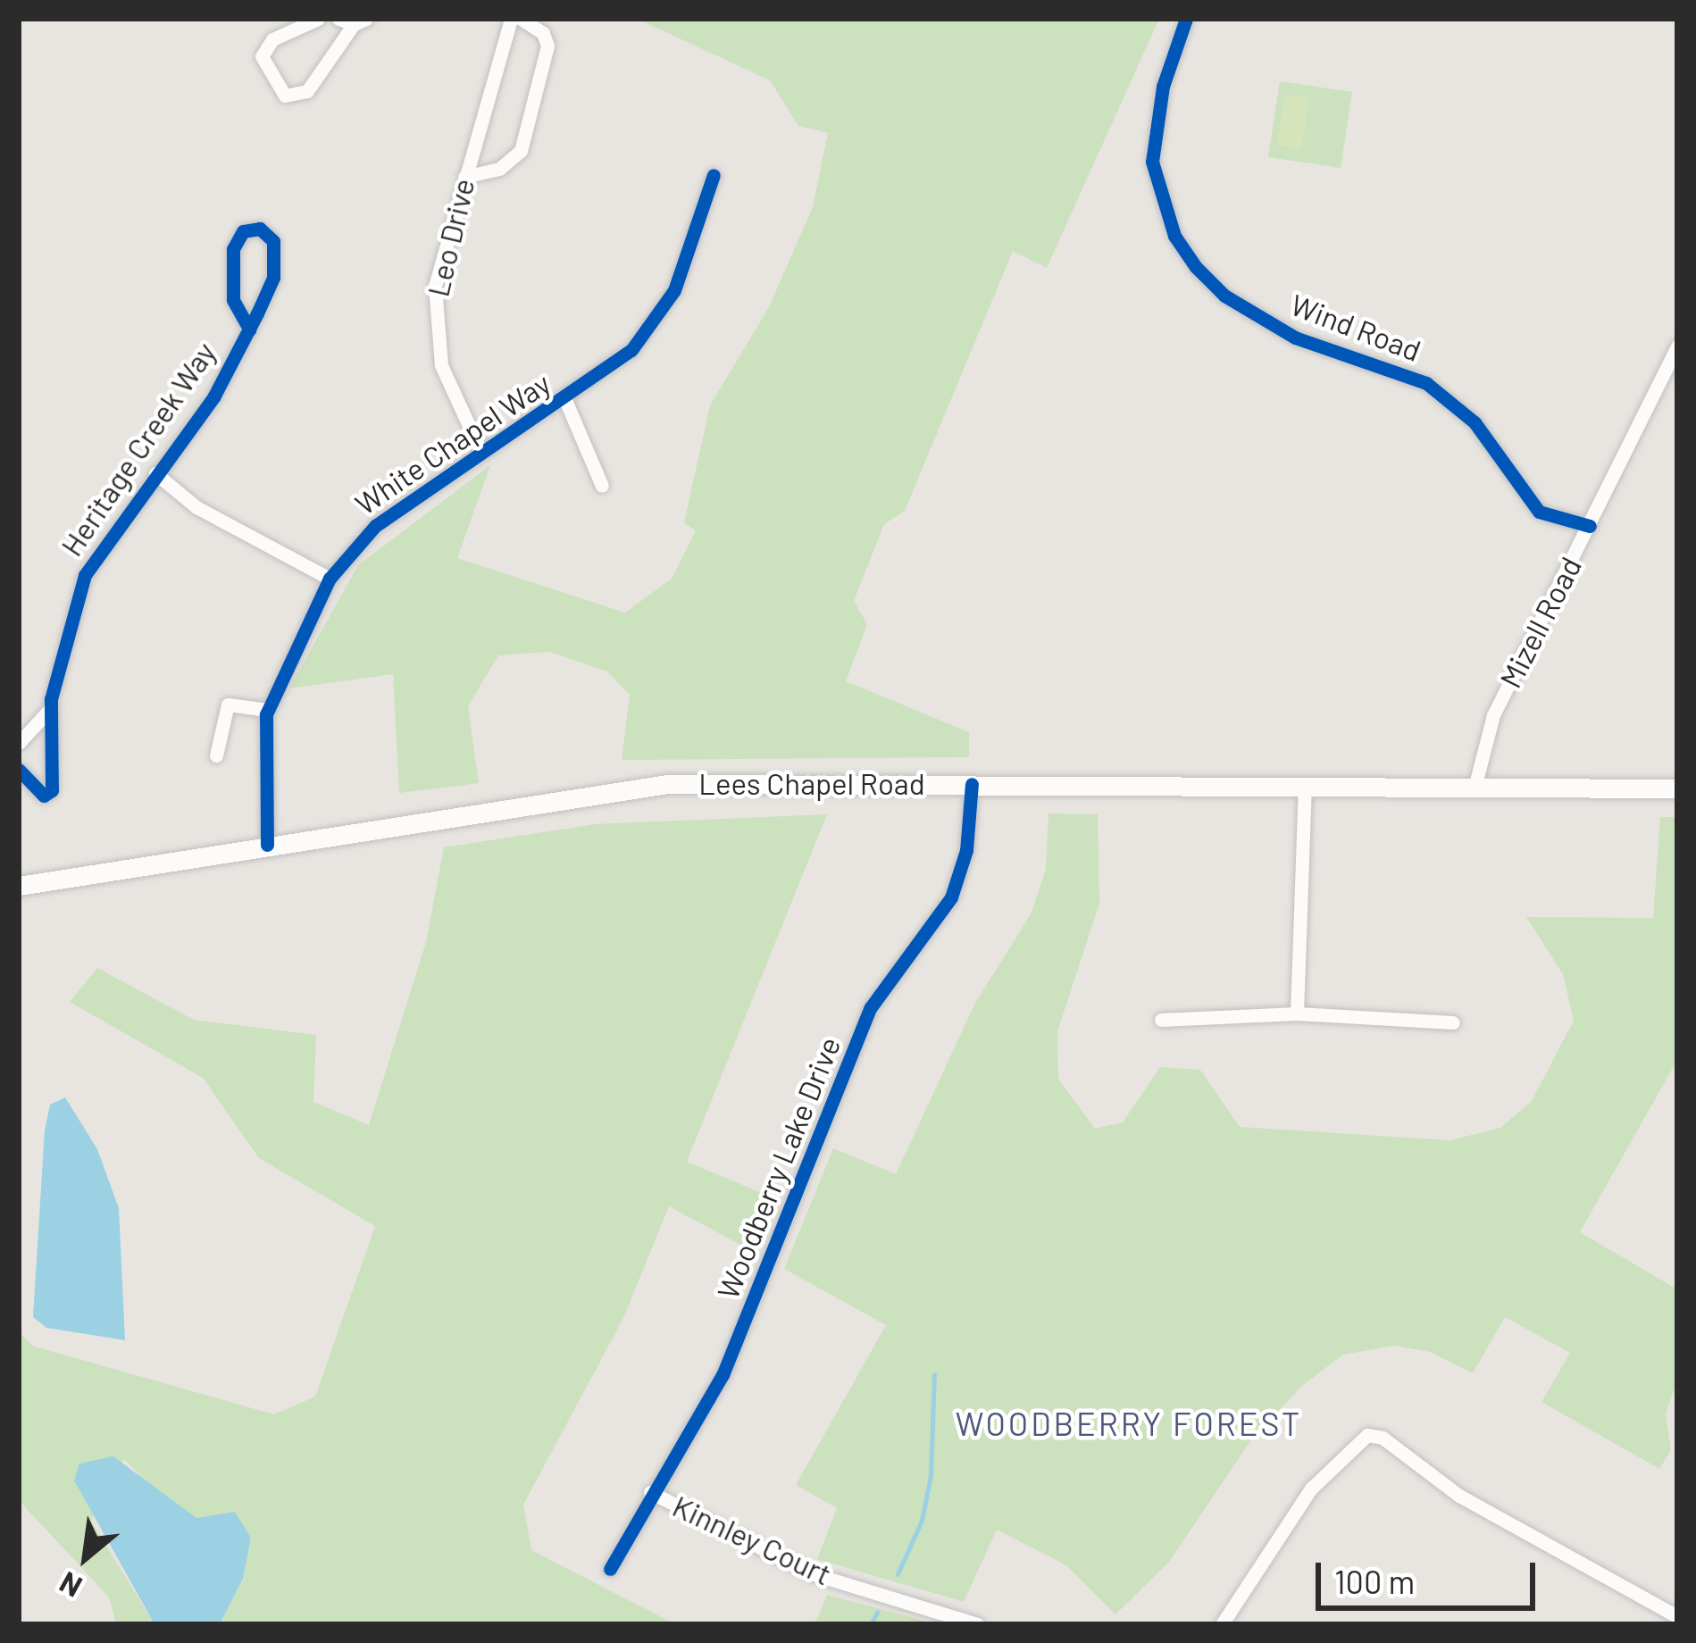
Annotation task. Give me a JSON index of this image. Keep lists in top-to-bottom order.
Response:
{
  "streets": {
    "main road": ["Lees Chapel Road"],
    "street": [
      "Leo Drive",
      "Wind Road",
      "White Chapel Way",
      "Heritage Creek Way",
      "Mizell Road",
      "Woodberry Lake Drive",
      "Kinnley Court"
    ]
  },
  "crossings": [
    ["Leo Drive", "White Chapel Way"],
    ["Wind Road", "Mizell Road"],
    ["White Chapel Way", "Lees Chapel Road"],
    ["Mizell Road", "Lees Chapel Road"],
    ["Lees Chapel Road", "Woodberry Lake Drive"],
    ["Woodberry Lake Drive", "Kinnley Court"]
  ],
  "districts": ["WOODBERRY FOREST"],
  "scale_bar": "100 m",
  "north": "bottom left"
}
